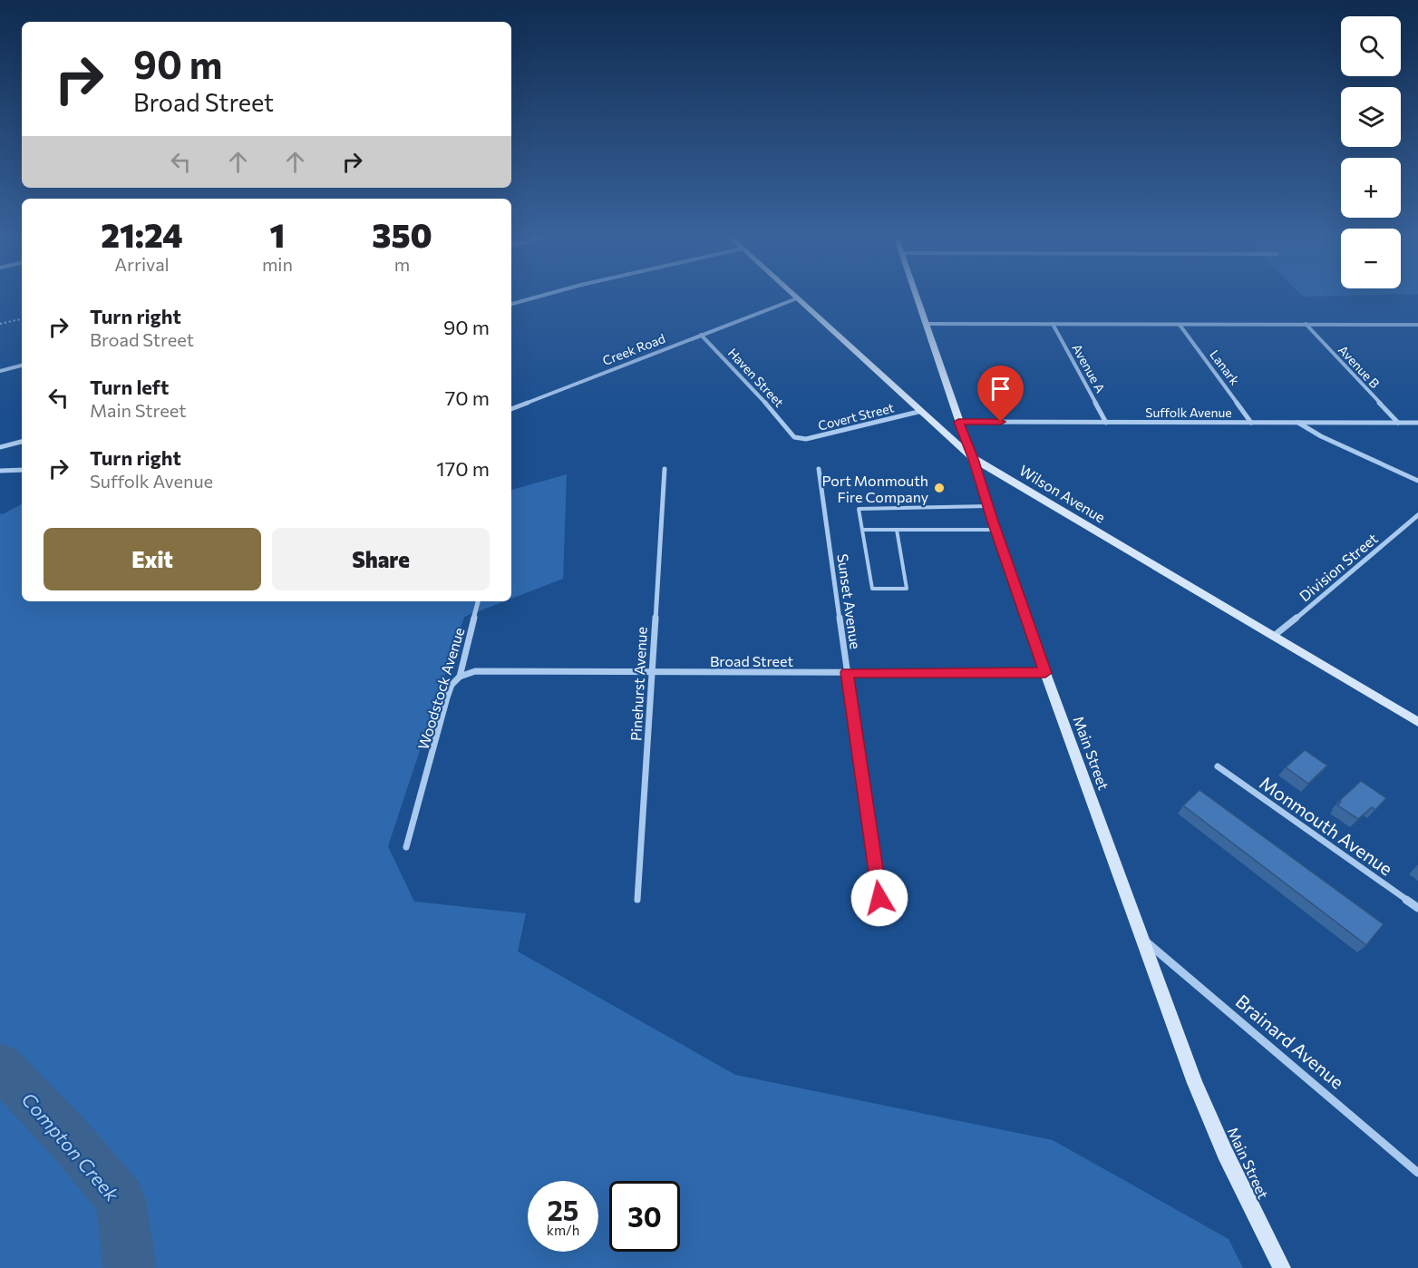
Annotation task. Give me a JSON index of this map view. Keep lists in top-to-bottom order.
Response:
{
  "streets": {
    "street": [
      "Creek Road",
      "Avenue B",
      "Lanark",
      "Avenue A",
      "Haven Street",
      "Suffolk Avenue",
      "Covert Street",
      "Wilson Avenue",
      "Division Street",
      "Sunset Avenue",
      "Broad Street",
      "Pinehurst Avenue",
      "Woodstock Avenue",
      "Main Street",
      "Monmouth Avenue",
      "Brainard Avenue"
    ]
  },
  "crossings": [
    ["Creek Road", "Haven Street"],
    ["Creek Road", "Wilson Avenue"],
    ["Avenue B", "Suffolk Avenue"],
    ["Lanark", "Suffolk Avenue"],
    ["Avenue A", "Suffolk Avenue"],
    ["Haven Street", "Covert Street"],
    ["Suffolk Avenue", "Main Street"],
    ["Covert Street", "Wilson Avenue"],
    ["Wilson Avenue", "Division Street"],
    ["Wilson Avenue", "Main Street"],
    ["Sunset Avenue", "Broad Street"],
    ["Broad Street", "Pinehurst Avenue"],
    ["Broad Street", "Woodstock Avenue"],
    ["Broad Street", "Main Street"],
    ["Main Street", "Brainard Avenue"]
  ],
  "water": ["Compton Creek"],
  "places": ["Port Monmouth Fire Company"],
  "page": {
    "map_buttons": ["+", "−"],
    "turn": ["90 m", "Broad Street"],
    "eta": [
      "21:24",
      "Arrival",
      "1",
      "min",
      "350",
      "m"
    ],
    "list": [
      {
        "name": "Turn right",
        "note": "Broad Street",
        "value": "90 m"
      },
      {
        "name": "Turn left",
        "note": "Main Street",
        "value": "70 m"
      },
      {
        "name": "Turn right",
        "note": "Suffolk Avenue",
        "value": "170 m"
      }
    ],
    "buttons": ["Exit", "Share"],
    "speed": "25 km/h",
    "limit": "30"
  }
}
